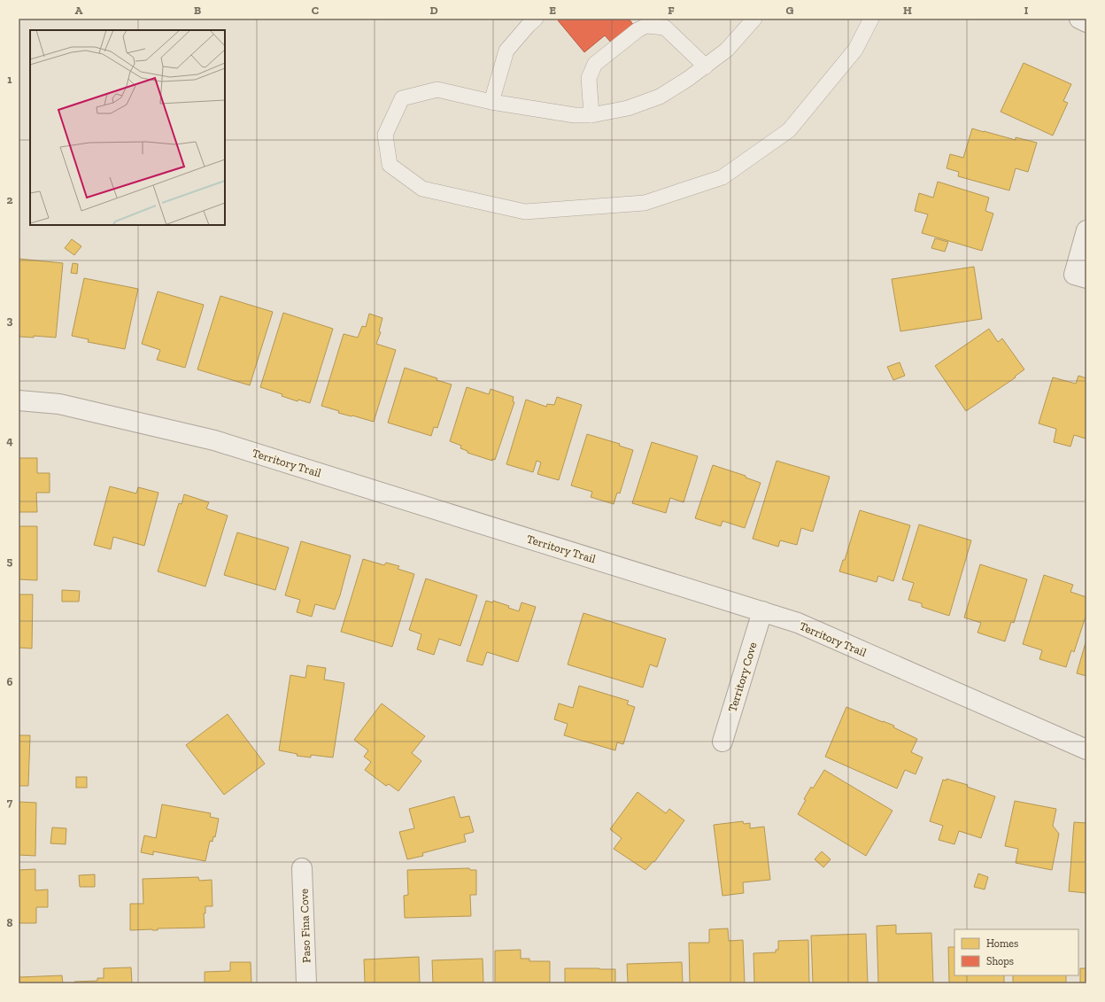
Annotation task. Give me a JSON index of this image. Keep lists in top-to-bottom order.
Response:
{
  "streets": {
    "street": ["Territory Trail", "Territory Cove", "Paso Fina Cove"]
  },
  "crossings": [
    ["Territory Trail", "Territory Cove"]
  ],
  "legend": ["Homes", "Shops"],
  "grid": {
    "columns": [
      "A",
      "B",
      "C",
      "D",
      "E",
      "F",
      "G",
      "H",
      "I"
    ],
    "rows": [
      "1",
      "2",
      "3",
      "4",
      "5",
      "6",
      "7",
      "8"
    ]
  }
}
